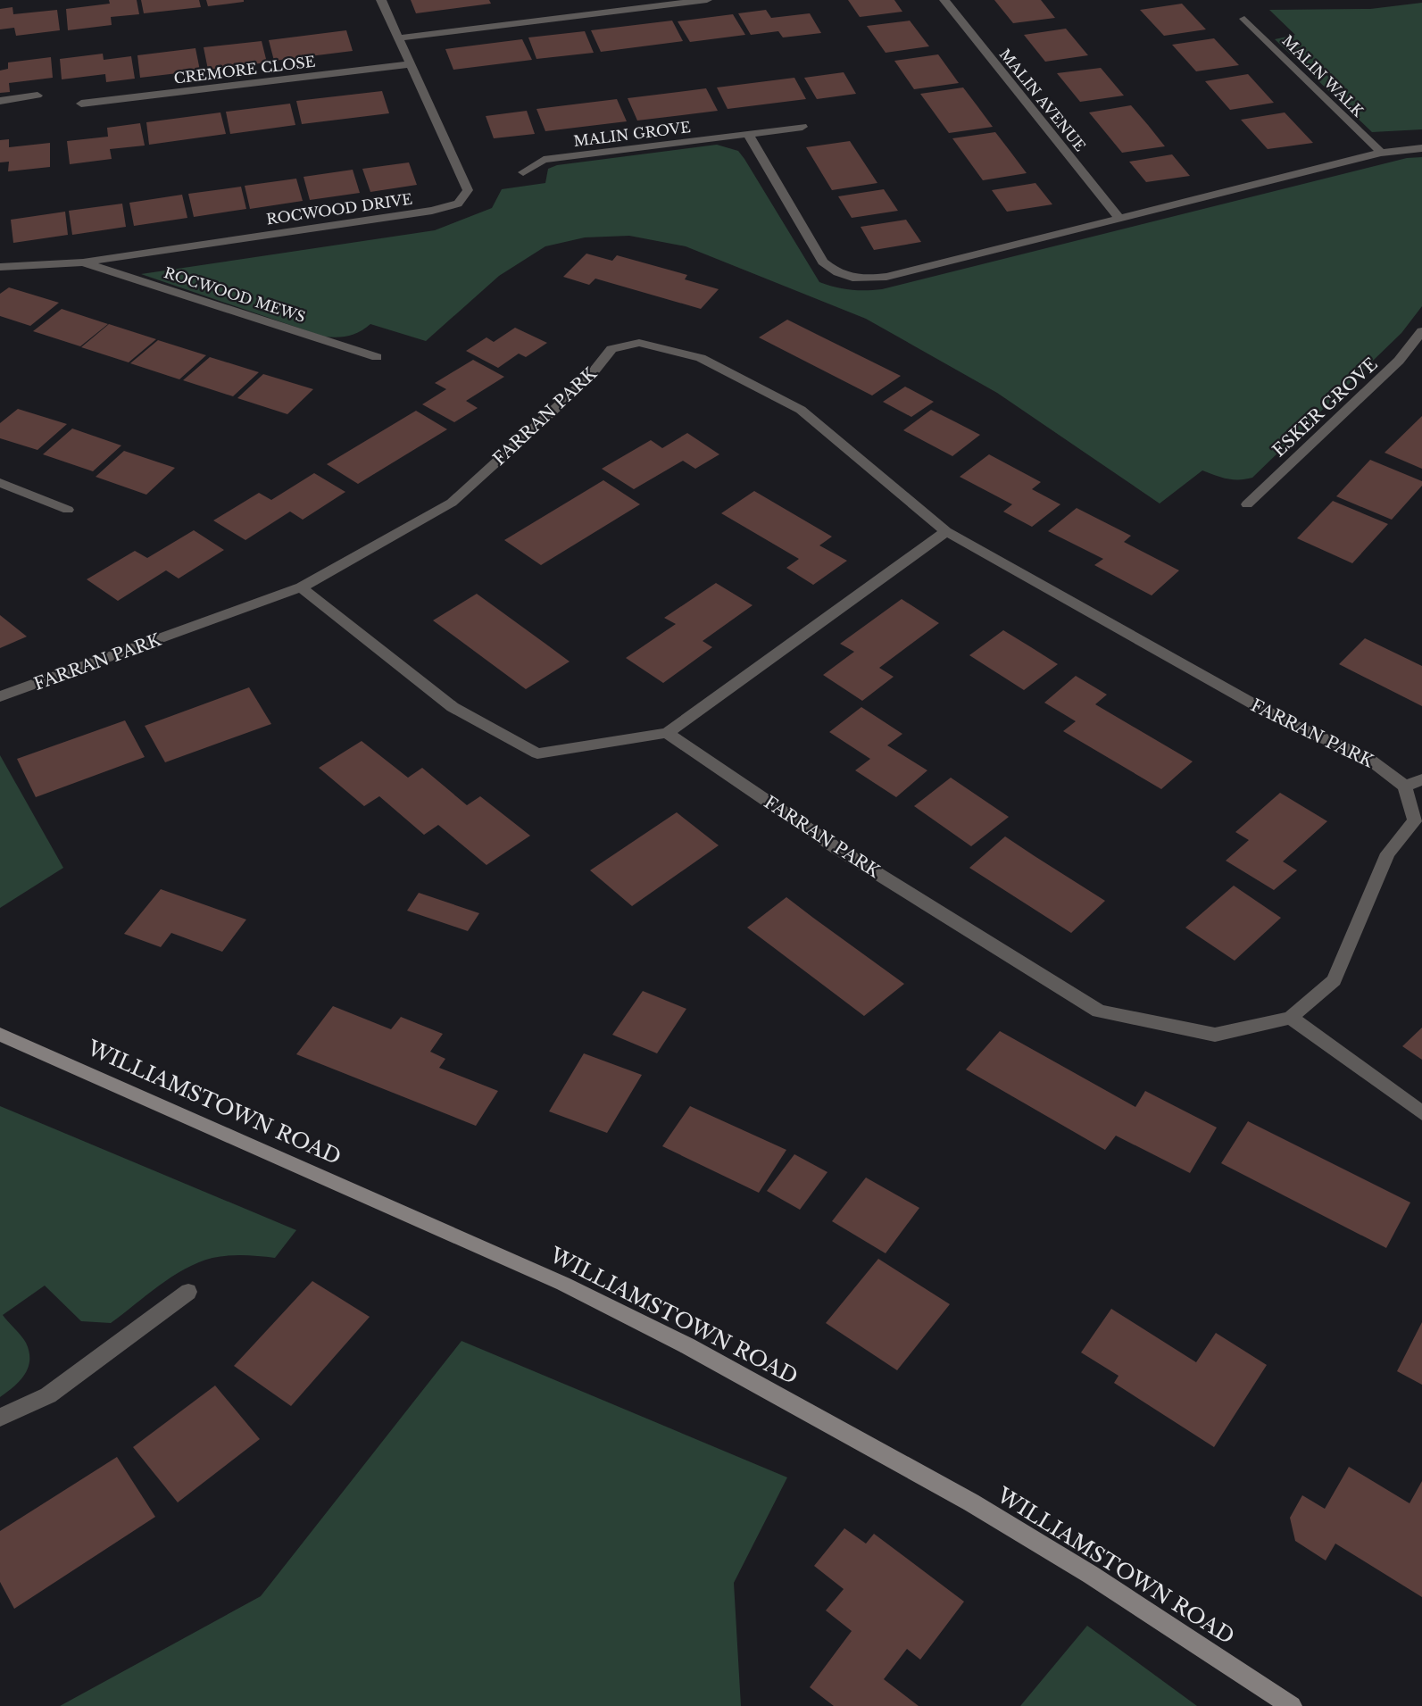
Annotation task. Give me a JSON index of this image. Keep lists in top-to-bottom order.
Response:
{
  "streets": {
    "street": [
      "CREMORE CLOSE",
      "MALIN WALK",
      "MALIN AVENUE",
      "MALIN GROVE",
      "ROCWOOD DRIVE",
      "ROCWOOD MEWS",
      "ESKER GROVE",
      "FARRAN PARK",
      "WILLIAMSTOWN ROAD"
    ]
  },
  "crossings": [
    ["CREMORE CLOSE", "ROCWOOD DRIVE"],
    ["ROCWOOD DRIVE", "ROCWOOD MEWS"]
  ]
}
